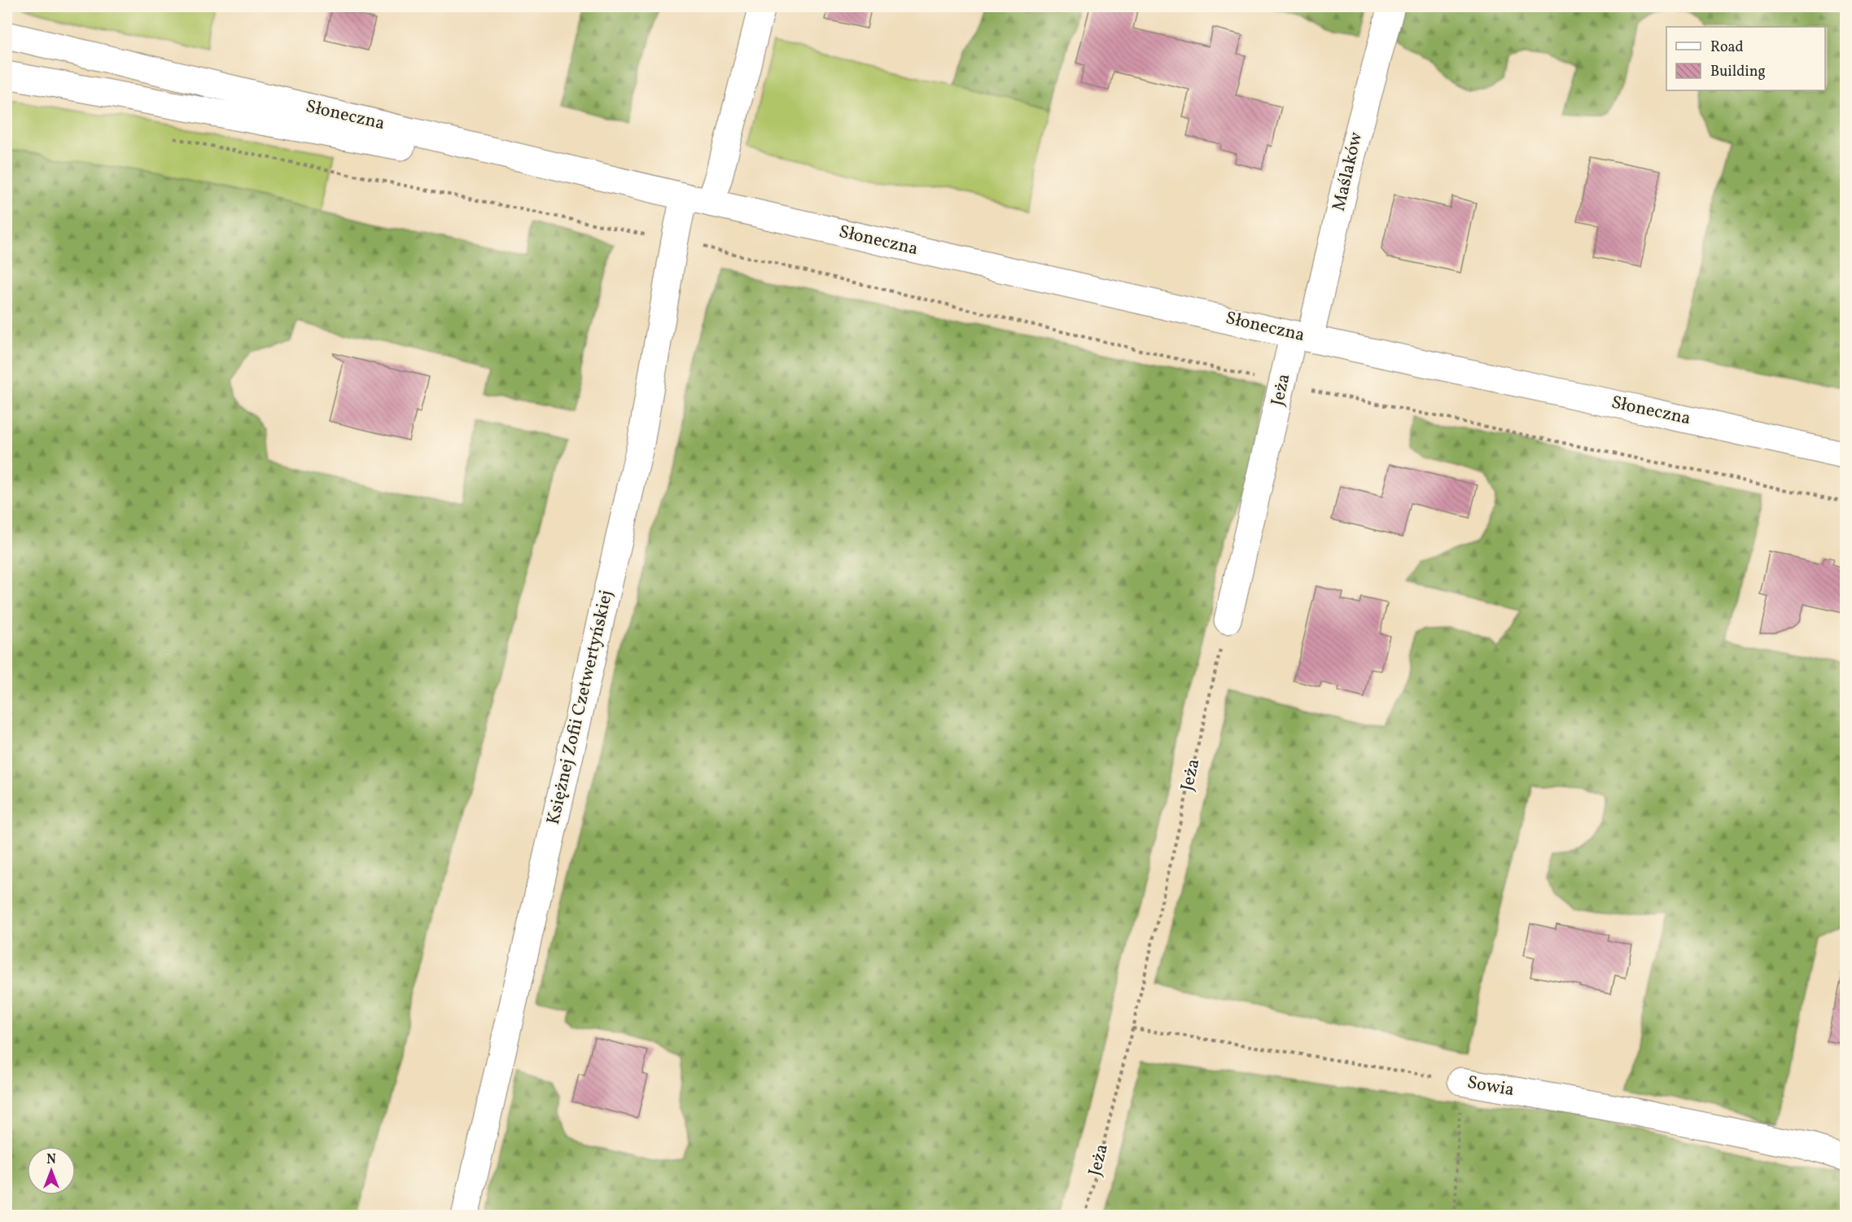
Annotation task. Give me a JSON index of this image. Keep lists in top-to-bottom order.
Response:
{
  "streets": {
    "main road": [
      "Słoneczna",
      "Maślaków",
      "Jeża",
      "Księżnej Zofii Czetwertyńskiej",
      "Sowia"
    ]
  },
  "crossings": [
    ["Słoneczna", "Maślaków"],
    ["Słoneczna", "Jeża"],
    ["Słoneczna", "Księżnej Zofii Czetwertyńskiej"],
    ["Maślaków", "Jeża"],
    ["Jeża", "Sowia"]
  ],
  "legend": ["Road", "Building"],
  "north": "top"
}
